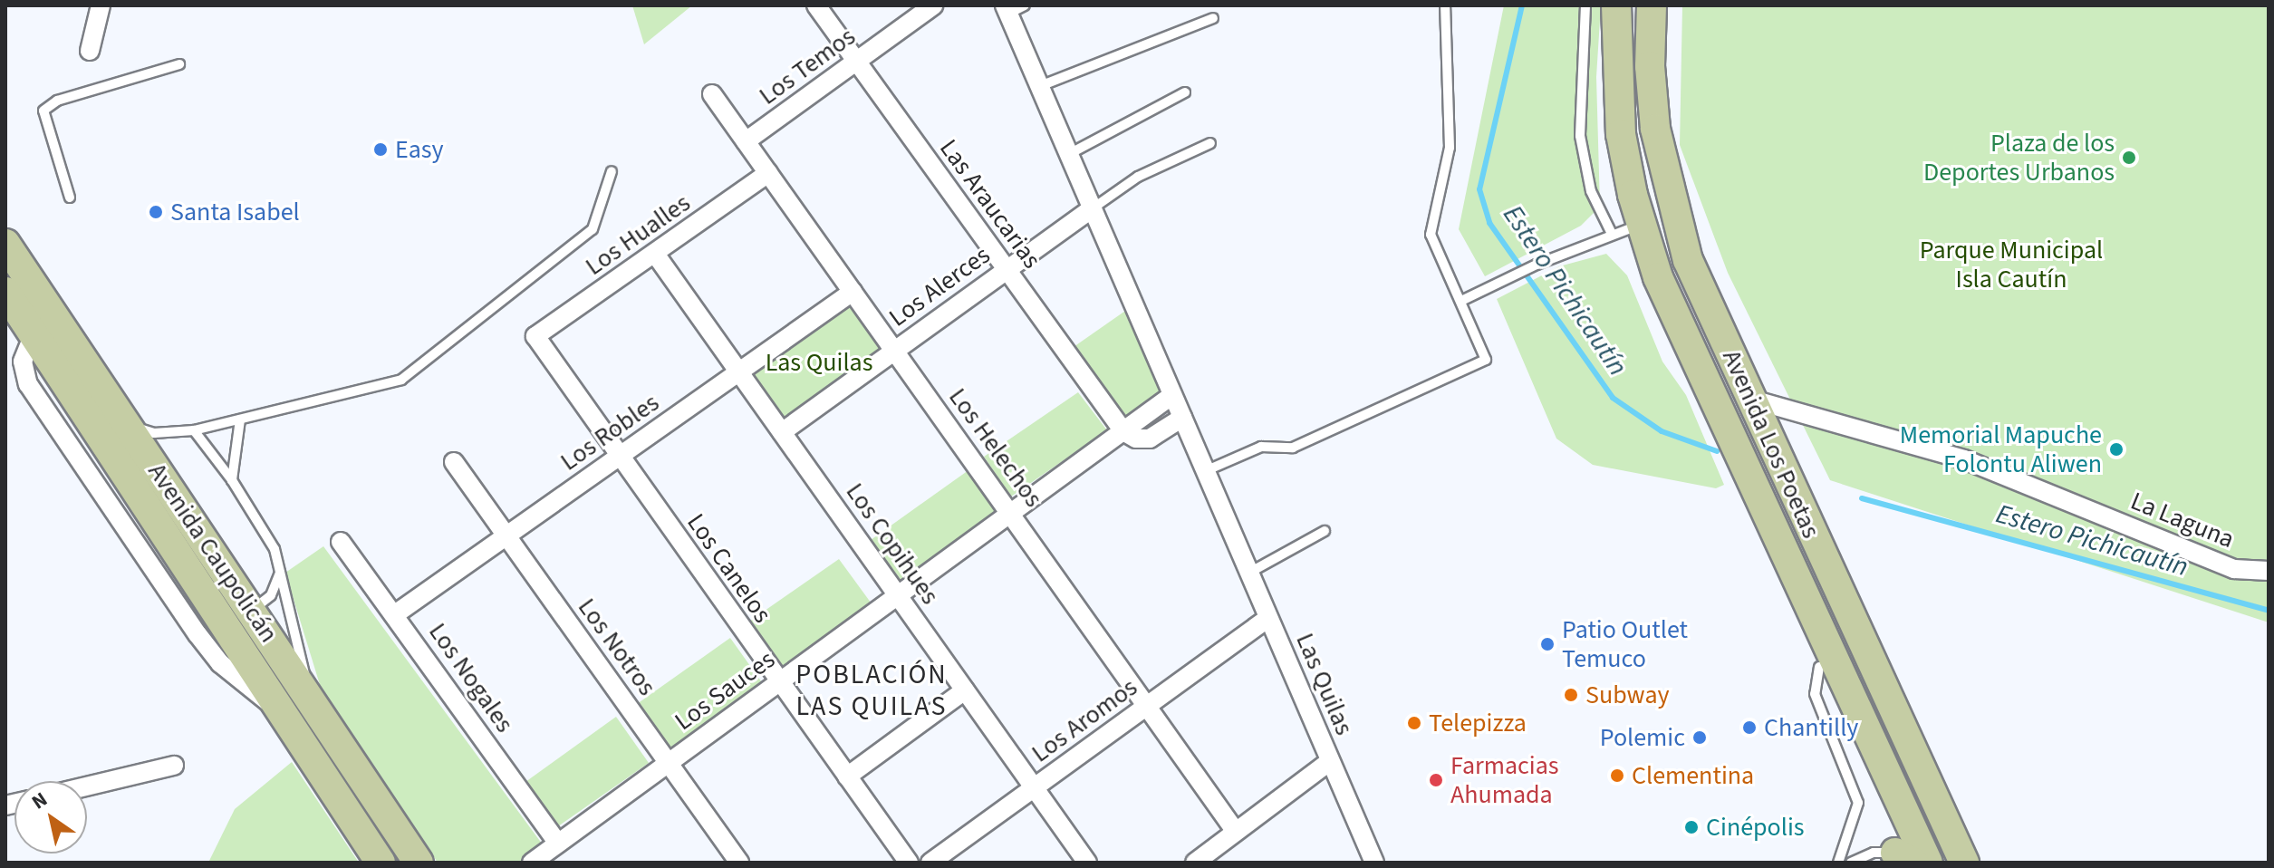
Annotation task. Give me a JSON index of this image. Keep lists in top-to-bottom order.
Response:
{
  "streets": {
    "main road": ["Avenida Los Poetas", "Avenida Caupolicán"],
    "street": [
      "Los Temos",
      "Las Araucarias",
      "Los Hualles",
      "Los Alerces",
      "Los Robles",
      "Los Helechos",
      "La Laguna",
      "Los Copihues",
      "Los Canelos",
      "Los Notros",
      "Los Nogales",
      "Las Quilas",
      "Los Sauces",
      "Los Aromos"
    ]
  },
  "crossings": [
    ["Los Temos", "Las Araucarias"],
    ["Los Temos", "Los Helechos"],
    ["Las Araucarias", "Los Alerces"],
    ["Las Araucarias", "Los Sauces"],
    ["Los Hualles", "Los Helechos"],
    ["Los Hualles", "Los Copihues"],
    ["Los Hualles", "Los Canelos"],
    ["Los Alerces", "Los Helechos"],
    ["Los Alerces", "Los Copihues"],
    ["Los Alerces", "Las Quilas"],
    ["Los Robles", "Los Helechos"],
    ["Los Robles", "Los Copihues"],
    ["Los Robles", "Los Canelos"],
    ["Los Robles", "Los Notros"],
    ["Los Robles", "Los Nogales"],
    ["Avenida Los Poetas", "La Laguna"],
    ["Los Helechos", "Los Sauces"],
    ["Los Helechos", "Los Aromos"],
    ["Los Copihues", "Los Sauces"],
    ["Los Copihues", "Los Aromos"],
    ["Los Canelos", "Los Sauces"],
    ["Los Notros", "Los Sauces"],
    ["Los Nogales", "Los Sauces"],
    ["Las Quilas", "Los Sauces"],
    ["Las Quilas", "Los Aromos"]
  ],
  "districts": ["POBLACIÓN LAS QUILAS"],
  "water": ["Estero Pichicautín"],
  "parks": ["Parque Municipal Isla Cautín", "Las Quilas"],
  "places": [
    "Easy",
    "Plaza de los Deportes Urbanos",
    "Santa Isabel",
    "Memorial Mapuche Folontu Aliwen",
    "Patio Outlet Temuco",
    "Subway",
    "Telepizza",
    "Chantilly",
    "Polemic",
    "Clementina",
    "Farmacias Ahumada",
    "Cinépolis"
  ],
  "north": "top left"
}
